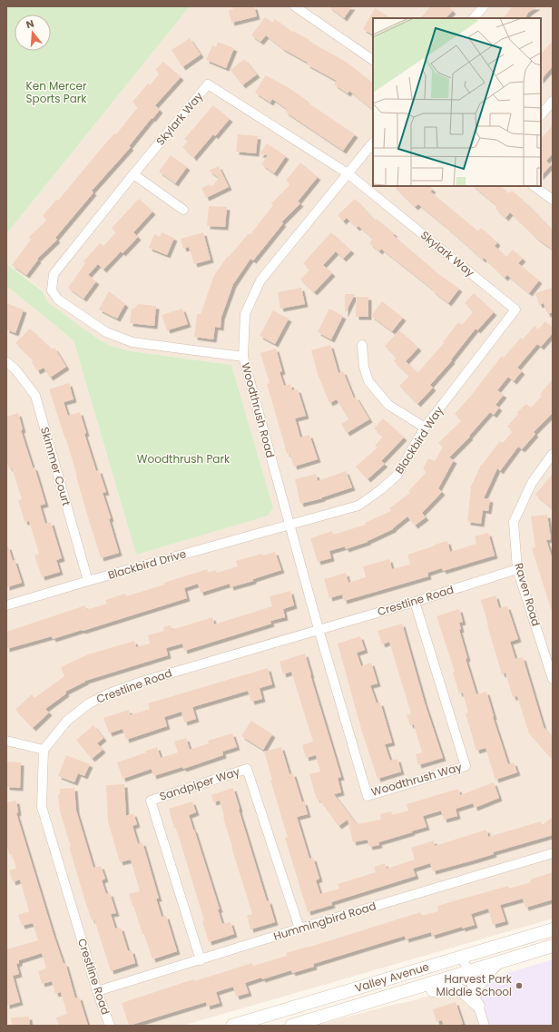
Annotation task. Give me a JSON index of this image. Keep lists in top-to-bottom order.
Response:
{
  "streets": {
    "main road": ["Valley Avenue"],
    "street": [
      "Skylark Way",
      "Woodthrush Road",
      "Blackbird Way",
      "Skimmer Court",
      "Blackbird Drive",
      "Raven Road",
      "Crestline Road",
      "Woodthrush Way",
      "Sandpiper Way",
      "Hummingbird Road"
    ]
  },
  "crossings": [
    ["Skylark Way", "Woodthrush Road"],
    ["Skylark Way", "Blackbird Way"],
    ["Woodthrush Road", "Blackbird Way"],
    ["Woodthrush Road", "Blackbird Drive"],
    ["Woodthrush Road", "Crestline Road"],
    ["Woodthrush Road", "Woodthrush Way"],
    ["Blackbird Way", "Blackbird Drive"],
    ["Skimmer Court", "Blackbird Drive"],
    ["Raven Road", "Crestline Road"],
    ["Crestline Road", "Woodthrush Way"],
    ["Crestline Road", "Hummingbird Road"],
    ["Sandpiper Way", "Hummingbird Road"]
  ],
  "parks": ["Ken Mercer Sports Park", "Woodthrush Park"],
  "places": ["Harvest Park Middle School"],
  "north": "top"
}
